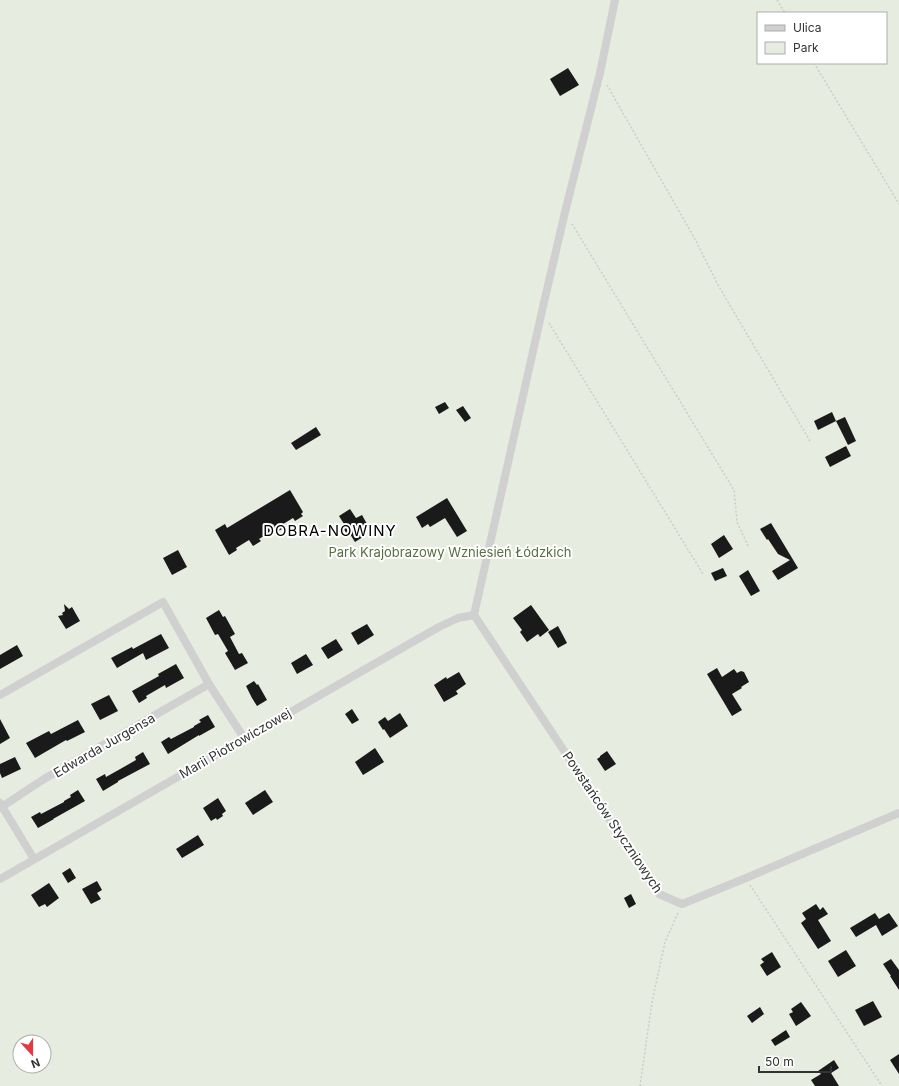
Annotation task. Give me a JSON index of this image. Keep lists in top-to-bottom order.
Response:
{
  "streets": {
    "street": ["Marii Piotrowiczowej", "Edwarda Jurgensa", "Powstańców Styczniowych"]
  },
  "crossings": [
    ["Marii Piotrowiczowej", "Powstańców Styczniowych"]
  ],
  "districts": ["DOBRA-NOWINY"],
  "parks": ["Park Krajobrazowy Wzniesień Łódzkich"],
  "legend": ["Ulica", "Park"],
  "scale_bar": "50 m",
  "north": "bottom"
}
